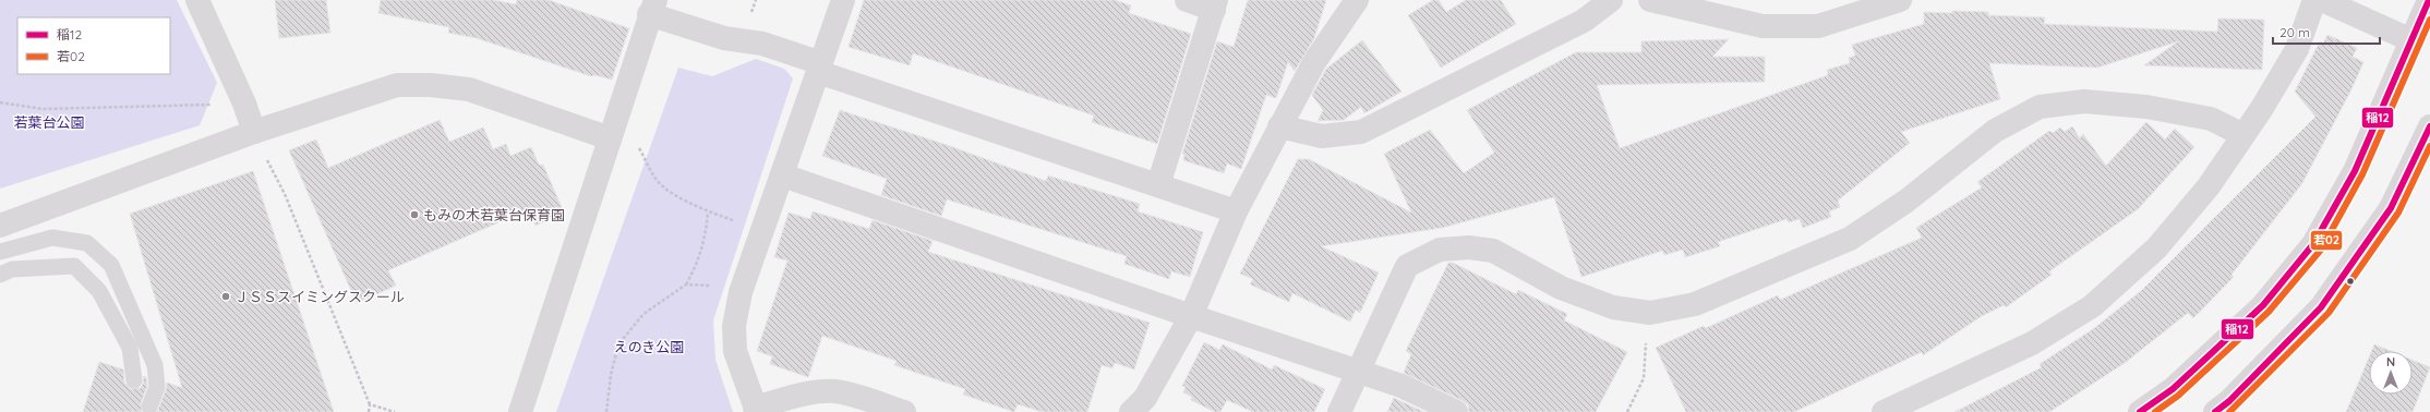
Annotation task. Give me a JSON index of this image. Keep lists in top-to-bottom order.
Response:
{
  "parks": ["若葉台公園", "えのき公園"],
  "places": ["もみの木若葉台保育園", "ＪＳＳスイミングスクール"],
  "lines": ["transit line 稲12", "transit line 若02"],
  "legend": ["稲12", "若02"],
  "scale_bar": "20 m",
  "north": "top"
}
